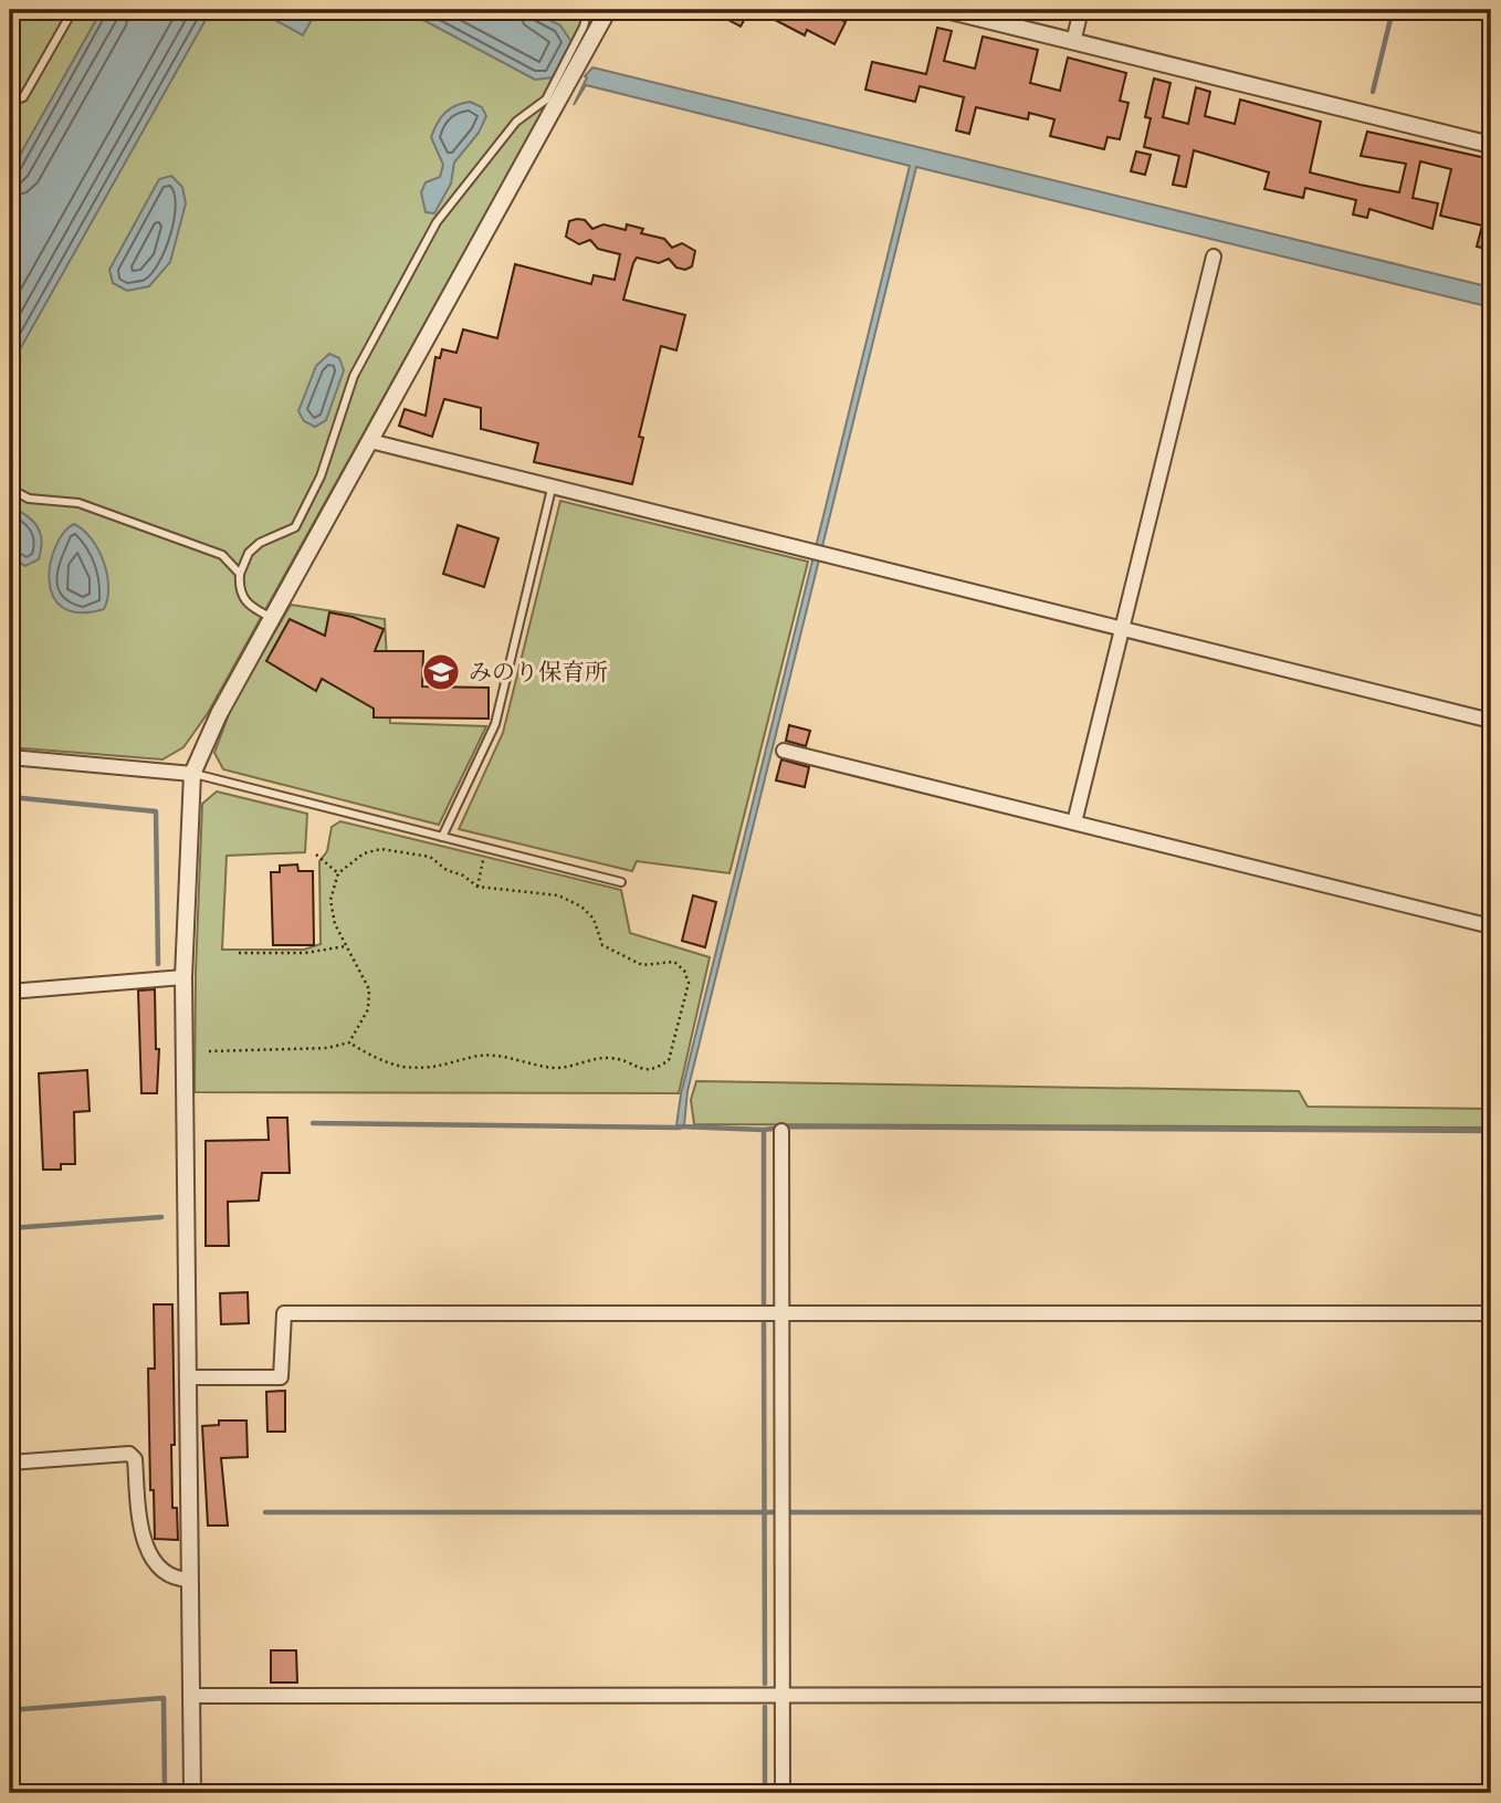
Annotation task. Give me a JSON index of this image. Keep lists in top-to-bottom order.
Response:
{
  "places": {
    "school or university": ["みのり保育所"]
  }
}
